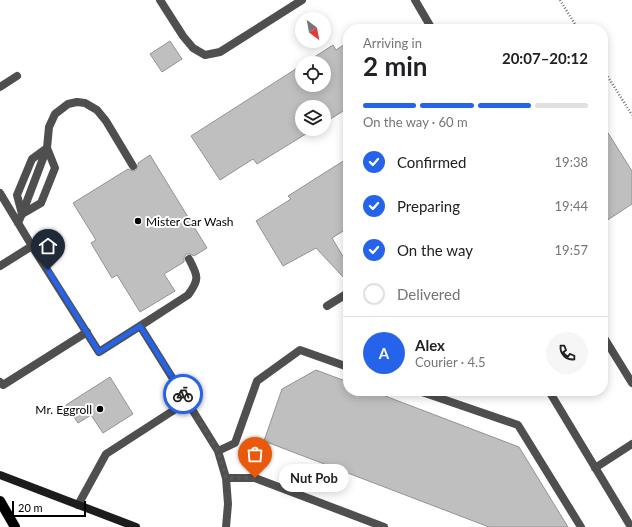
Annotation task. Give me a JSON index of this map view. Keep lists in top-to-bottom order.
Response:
{
  "places": ["Mister Car Wash", "Mr. Eggroll", "Nut Pob"],
  "scale_bar": "20 m",
  "north": "bottom right",
  "page": {
    "heading": ["2 min", "Arriving in", "20:07–20:12"],
    "panel": ["Alex", "Courier · 4.5"],
    "bar": "On the way · 60 m",
    "list": [
      ["Confirmed", "19:38"],
      ["Preparing", "19:44"],
      ["On the way", "19:57"],
      "Delivered"
    ],
    "round": "A",
    "bubble": "Nut Pob",
    "scale": "20 m"
  }
}
